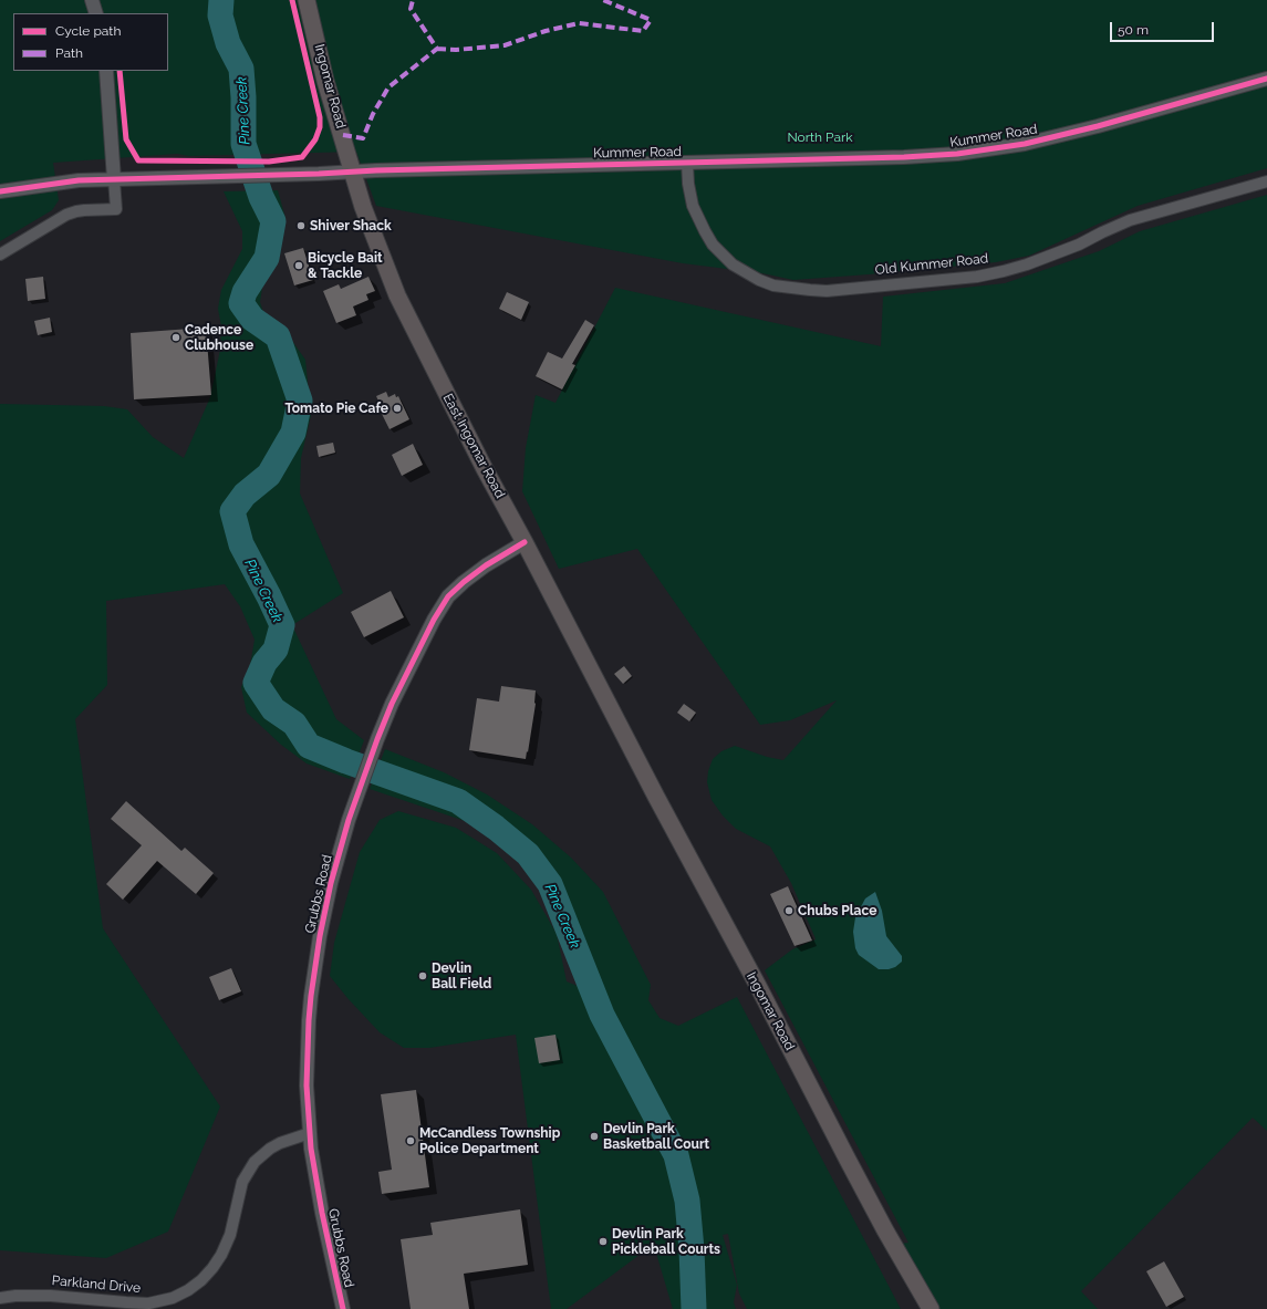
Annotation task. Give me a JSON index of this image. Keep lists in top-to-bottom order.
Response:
{
  "streets": {
    "main road": ["Ingomar Road", "East Ingomar Road"],
    "street": [
      "Kummer Road",
      "Old Kummer Road",
      "Grubbs Road",
      "Parkland Drive"
    ]
  },
  "crossings": [
    ["Ingomar Road", "Kummer Road"],
    ["Ingomar Road", "East Ingomar Road"],
    ["Kummer Road", "Old Kummer Road"],
    ["Kummer Road", "East Ingomar Road"],
    ["East Ingomar Road", "Grubbs Road"],
    ["Grubbs Road", "Parkland Drive"]
  ],
  "water": ["Pine Creek"],
  "parks": ["North Park"],
  "places": [
    "Shiver Shack",
    "Bicycle Bait & Tackle",
    "Cadence Clubhouse",
    "Tomato Pie Cafe",
    "Chubs Place",
    "Devlin Ball Field",
    "Devlin Park Basketball Court",
    "McCandless Township Police Department",
    "Devlin Park Pickleball Courts"
  ],
  "legend": ["Cycle path", "Path"],
  "scale_bar": "50 m"
}
